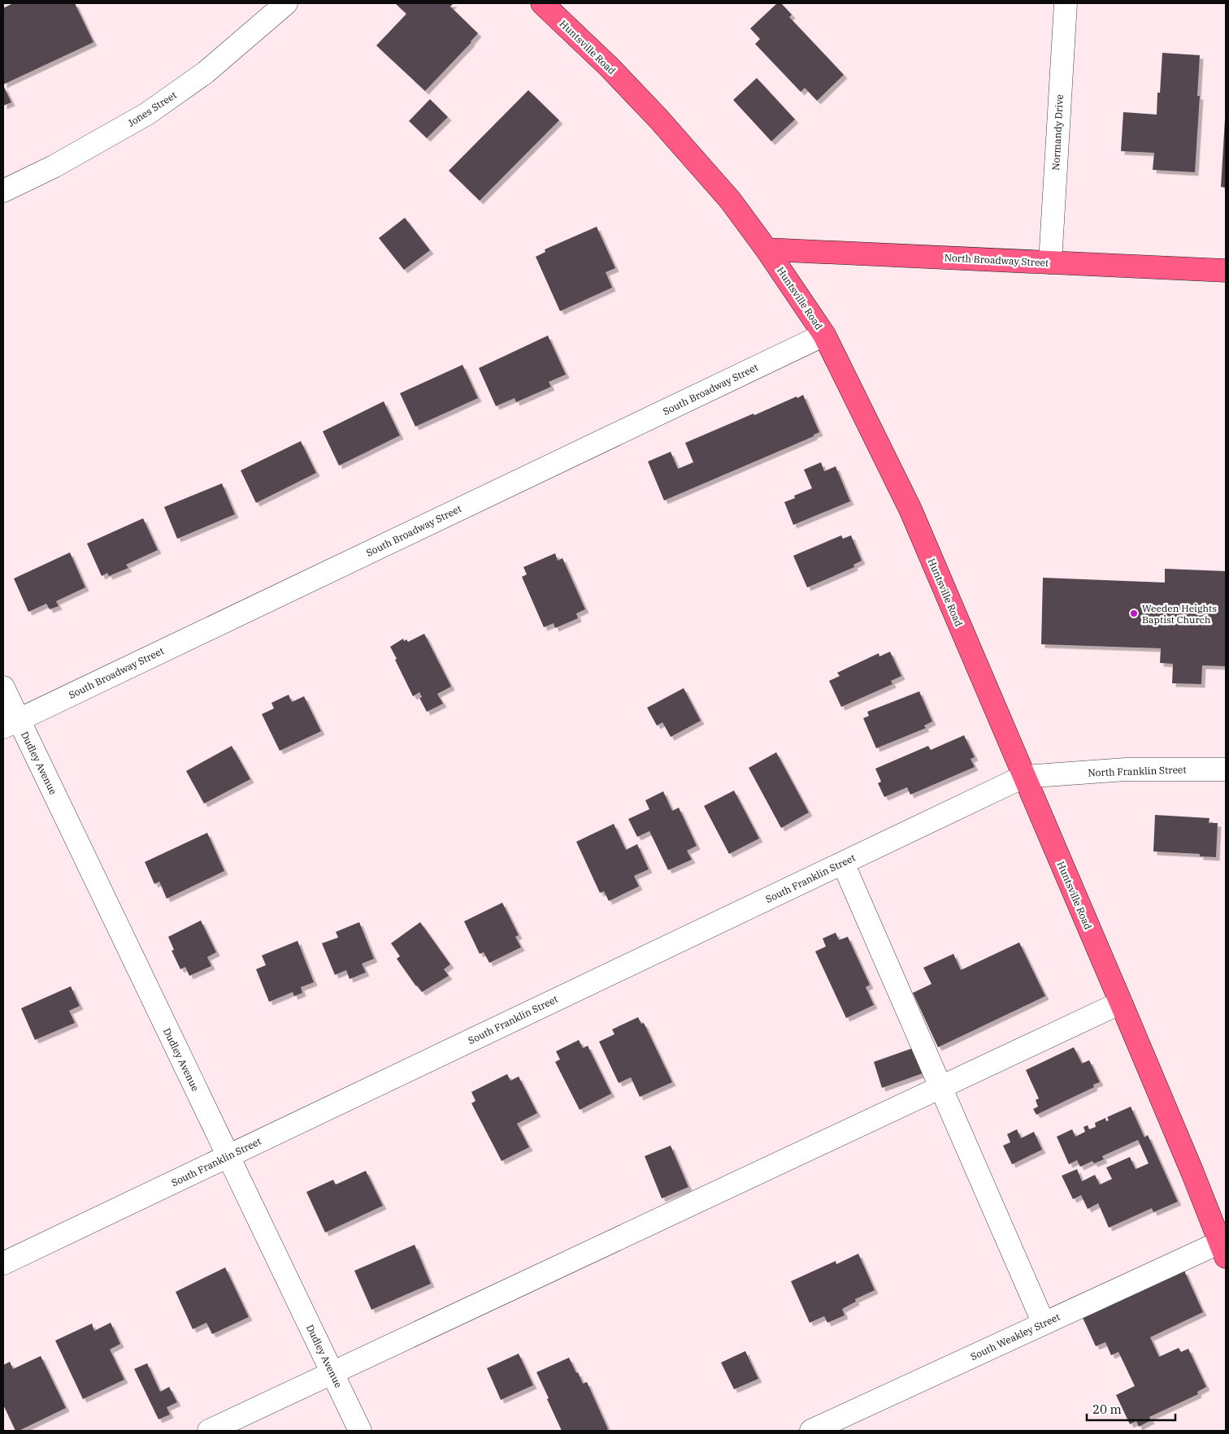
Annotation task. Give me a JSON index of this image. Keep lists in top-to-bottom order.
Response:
{
  "streets": {
    "main road": ["Huntsville Road", "North Broadway Street"],
    "street": [
      "Jones Street",
      "Normandy Drive",
      "South Broadway Street",
      "Dudley Avenue",
      "North Franklin Street",
      "South Franklin Street",
      "South Weakley Street"
    ]
  },
  "crossings": [
    ["Huntsville Road", "North Broadway Street"],
    ["Huntsville Road", "South Broadway Street"],
    ["Huntsville Road", "North Franklin Street"],
    ["Huntsville Road", "South Franklin Street"],
    ["Huntsville Road", "South Weakley Street"],
    ["Normandy Drive", "North Broadway Street"],
    ["South Broadway Street", "Dudley Avenue"],
    ["Dudley Avenue", "South Franklin Street"],
    ["North Franklin Street", "South Franklin Street"]
  ],
  "places": ["Weeden Heights Baptist Church"],
  "scale_bar": "20 m"
}
